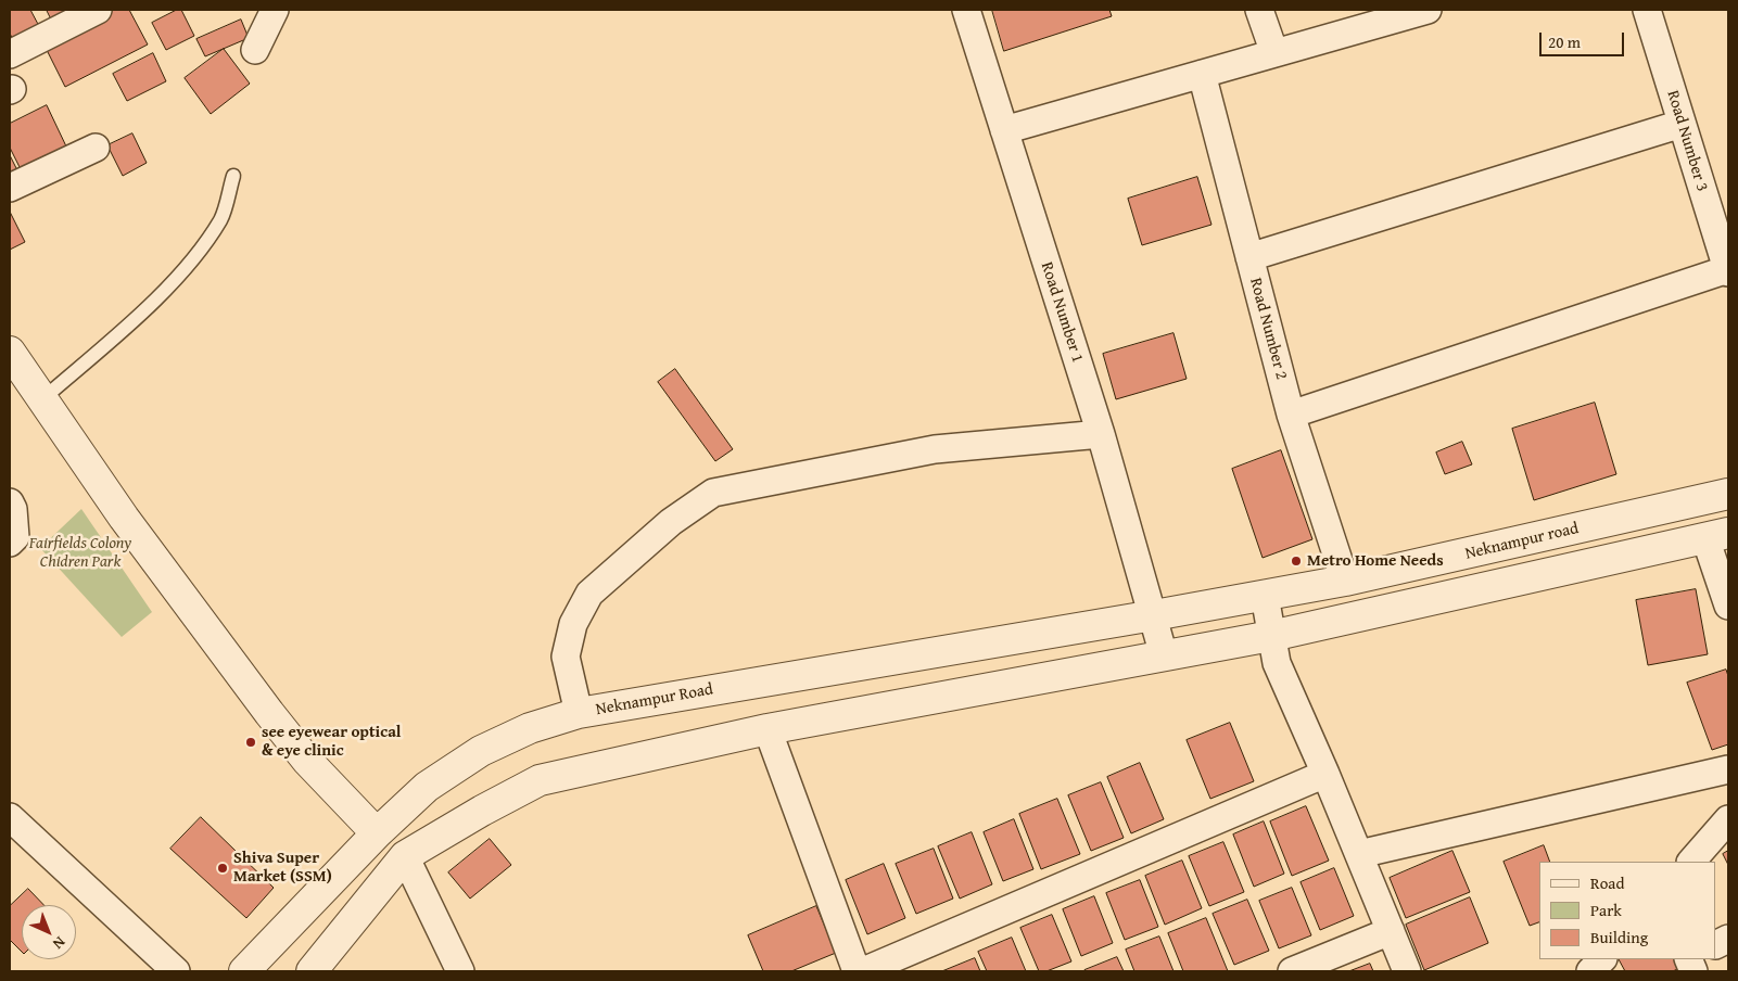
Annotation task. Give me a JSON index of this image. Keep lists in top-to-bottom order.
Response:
{
  "streets": {
    "street": [
      "Road Number 3",
      "Road Number 1",
      "Road Number 2",
      "Neknampur road",
      "Neknampur Road"
    ]
  },
  "crossings": [
    ["Road Number 1", "Neknampur road"],
    ["Road Number 1", "Neknampur Road"],
    ["Road Number 2", "Neknampur road"],
    ["Neknampur road", "Neknampur Road"]
  ],
  "parks": ["Fairfields Colony Chidren Park"],
  "places": ["Metro Home Needs", "see eyewear optical & eye clinic", "Shiva Super Market (SSM)"],
  "legend": ["Road", "Park", "Building"],
  "scale_bar": "20 m",
  "north": "bottom right"
}
